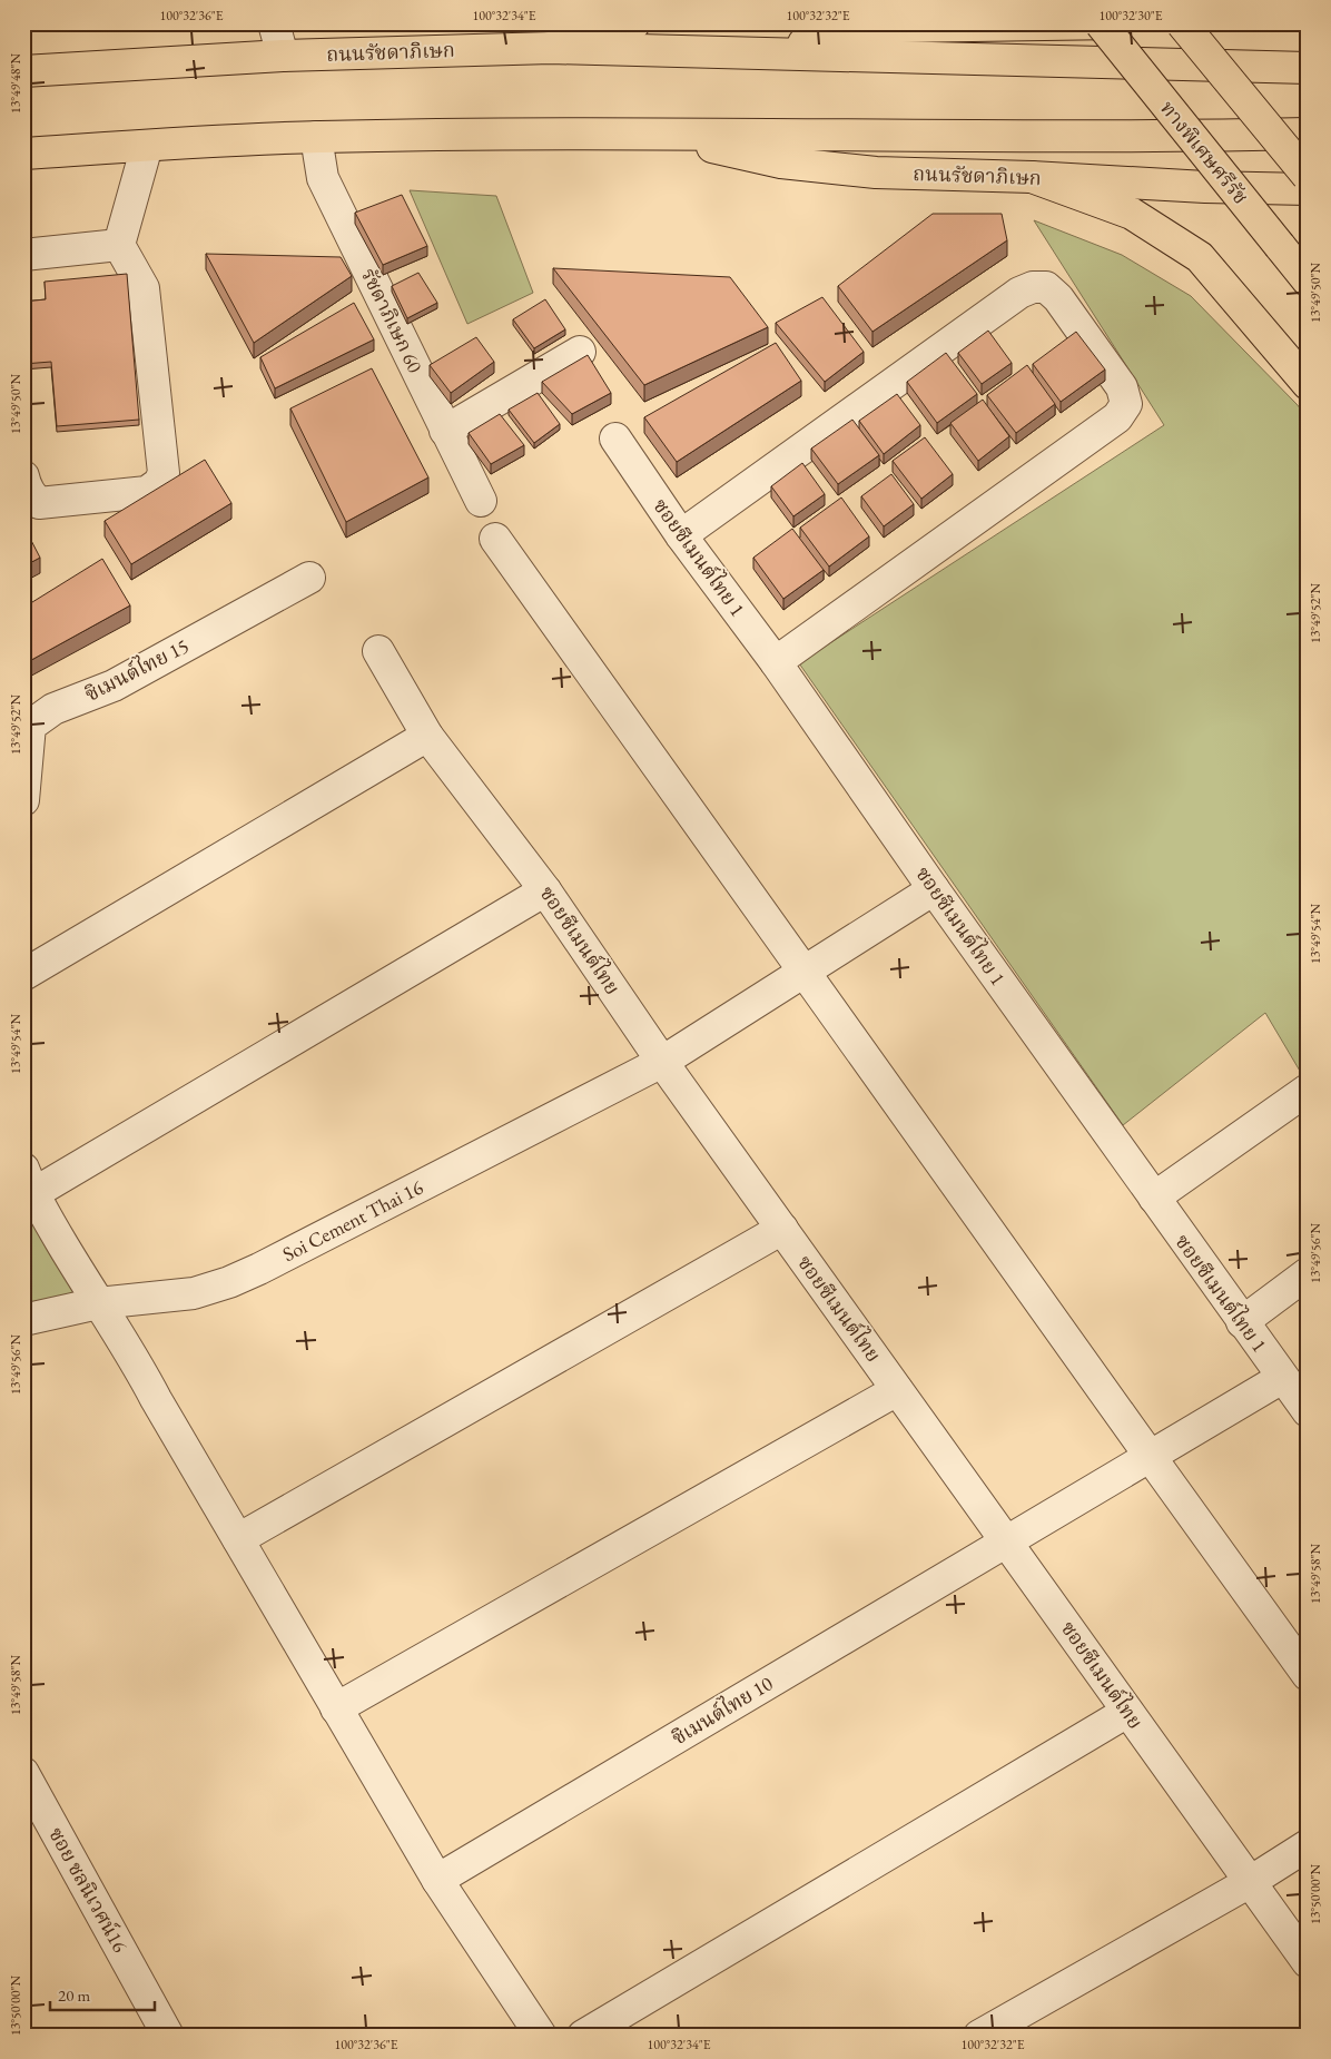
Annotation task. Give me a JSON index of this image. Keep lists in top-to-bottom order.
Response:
{
  "streets": {
    "main road": ["ถนนรัชดาภิเษก", "ทางพิเศษศรีรัช"],
    "street": [
      "รัชดาภิเษก 60",
      "ซอยซีเมนต์ไทย 1",
      "ซิเมนต์ไทย 15",
      "ซอยซีเมนต์ไทย",
      "Soi Cement Thai 16",
      "ซิเมนต์ไทย 10",
      "ซอย ชลนิเวศน์16"
    ]
  },
  "crossings": [
    ["ถนนรัชดาภิเษก", "รัชดาภิเษก 60"],
    ["ซอยซีเมนต์ไทย 1", "Soi Cement Thai 16"],
    ["ซอยซีเมนต์ไทย 1", "ซิเมนต์ไทย 10"],
    ["ซอยซีเมนต์ไทย", "Soi Cement Thai 16"],
    ["ซอยซีเมนต์ไทย", "ซิเมนต์ไทย 10"]
  ],
  "scale_bar": "20 m",
  "coordinates": [
    "100°32'36\"E",
    "100°32'34\"E",
    "100°32'32\"E",
    "100°32'30\"E",
    "13°49'48\"N",
    "13°49'50\"N",
    "13°49'52\"N",
    "13°49'54\"N",
    "13°49'56\"N",
    "13°49'58\"N",
    "13°50'00\"N"
  ]
}
